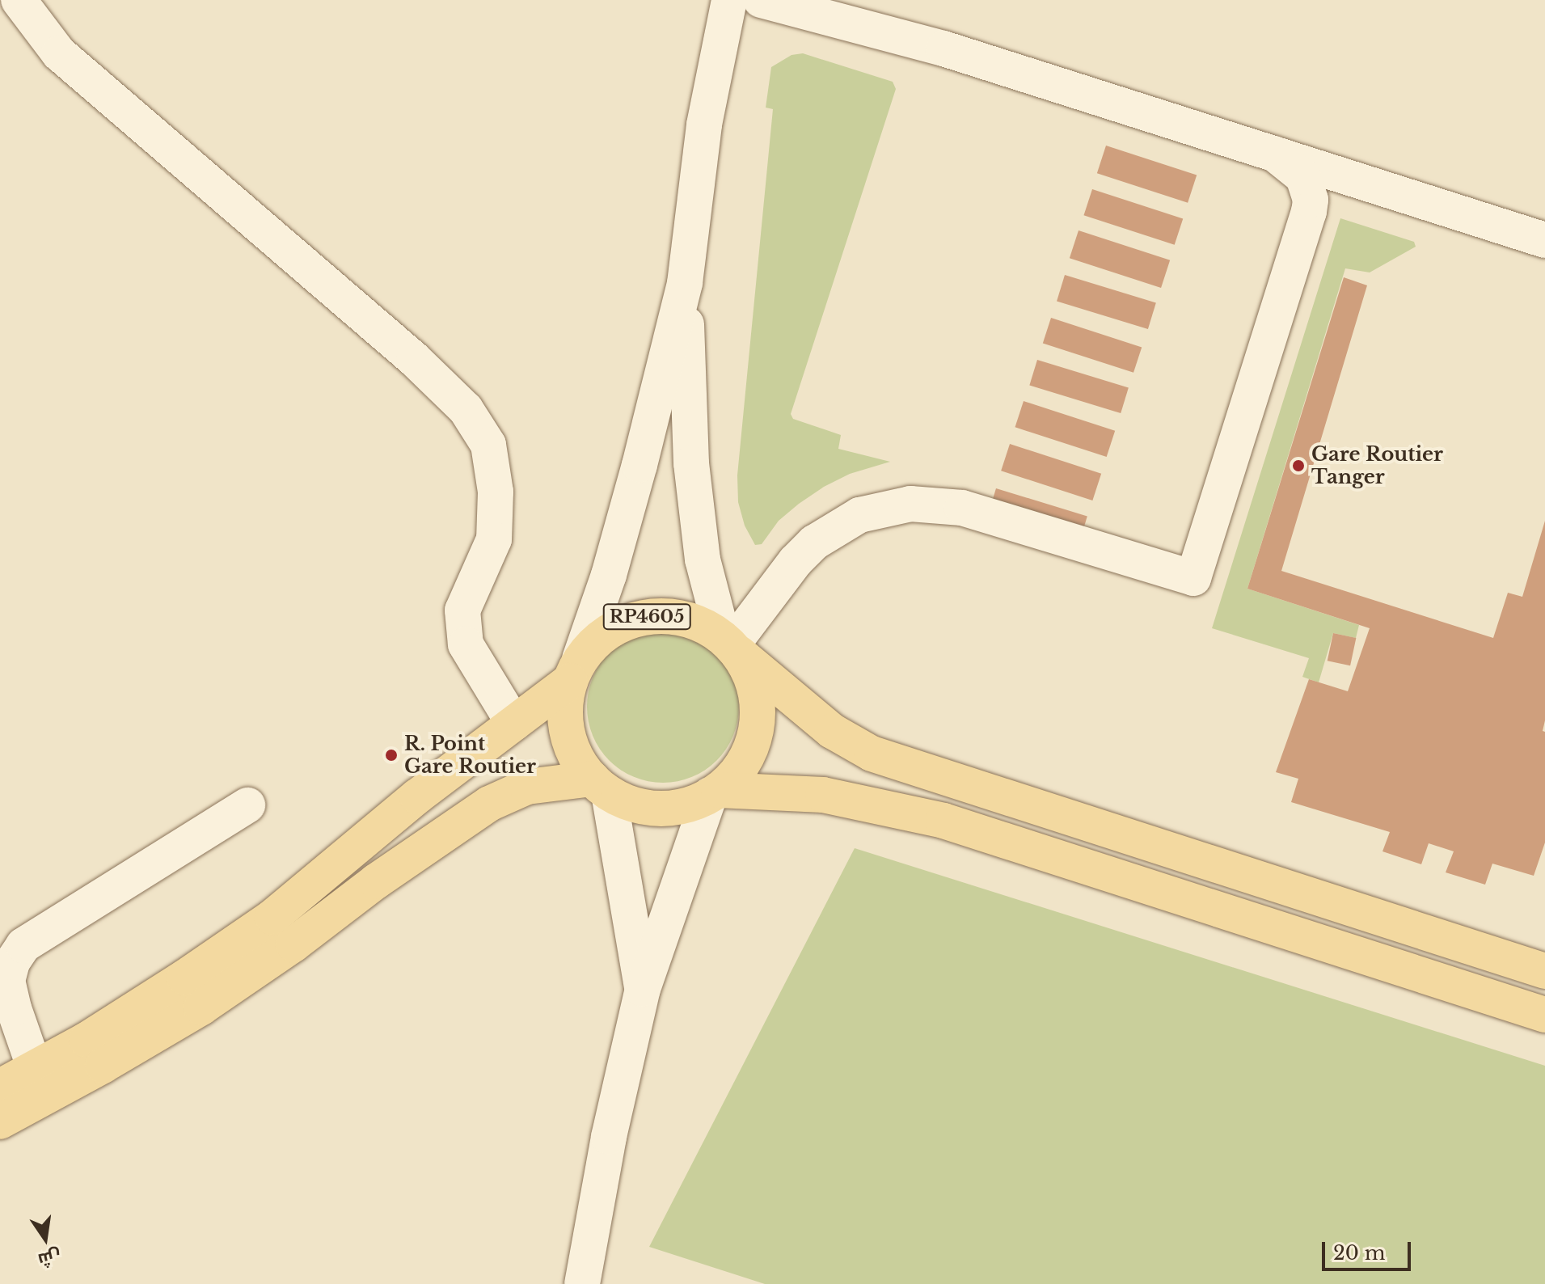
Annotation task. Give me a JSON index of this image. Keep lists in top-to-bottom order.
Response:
{
  "streets": {
    "main road": ["RP4605"]
  },
  "places": ["Gare Routier Tanger", "R. Point Gare Routier"],
  "scale_bar": "20 m",
  "north": "bottom"
}
